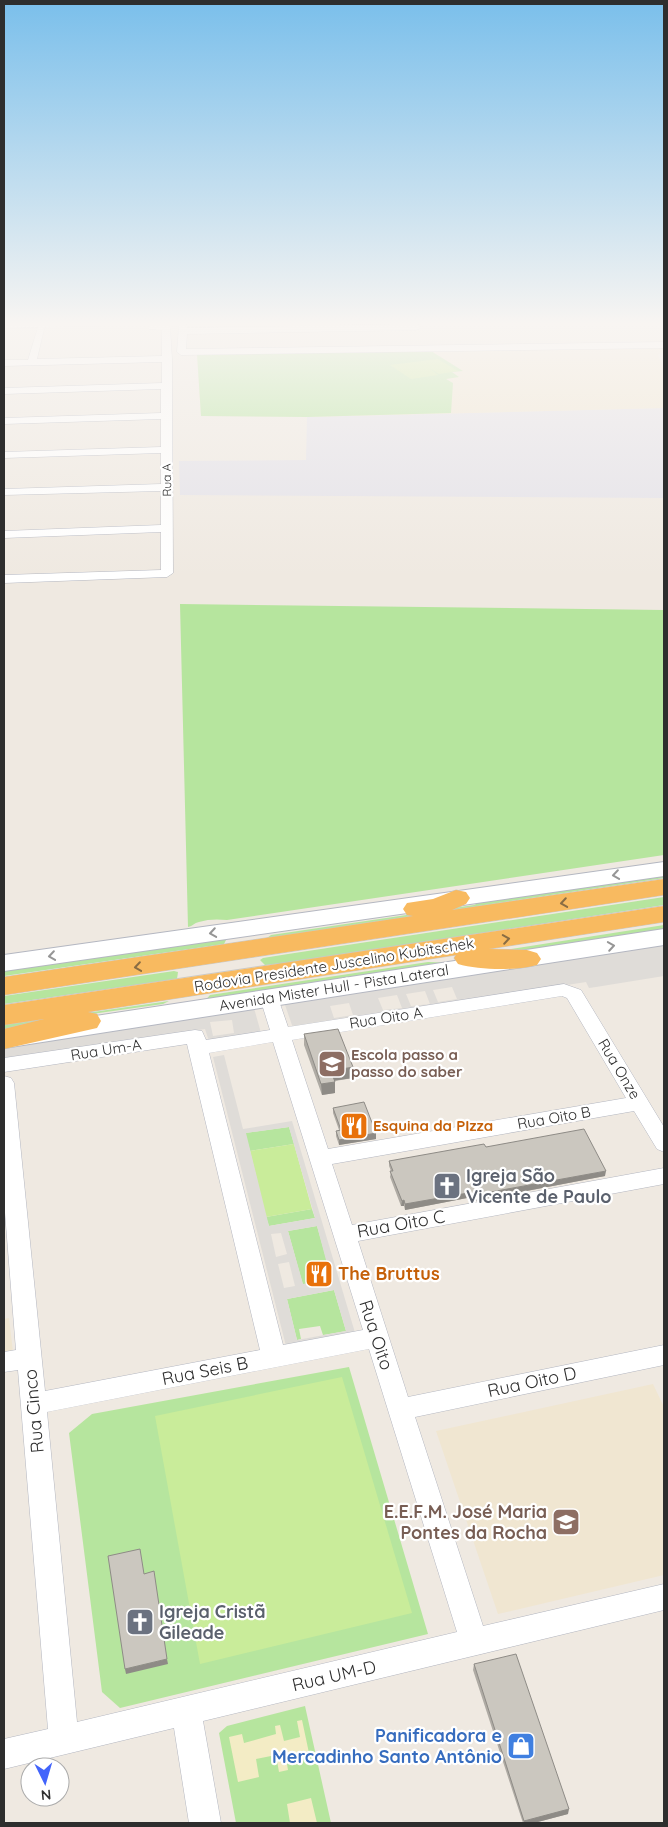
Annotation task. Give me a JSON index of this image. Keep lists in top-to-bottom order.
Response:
{
  "streets": {
    "highway": ["Rodovia Presidente Juscelino Kubitschek"],
    "main road": ["Avenida Mister Hull - Pista Lateral"],
    "street": [
      "Rua A",
      "Rua Oito A",
      "Rua Um-A",
      "Rua Onze",
      "Rua Oito B",
      "Rua Oito C",
      "Rua Oito",
      "Rua Seis B",
      "Rua Oito D",
      "Rua Cinco",
      "Rua UM-D"
    ]
  },
  "crossings": [
    ["Avenida Mister Hull - Pista Lateral", "Rua Um-A"],
    ["Avenida Mister Hull - Pista Lateral", "Rua Oito"],
    ["Rua Oito A", "Rua Um-A"],
    ["Rua Oito A", "Rua Onze"],
    ["Rua Oito A", "Rua Oito"],
    ["Rua Onze", "Rua Oito B"],
    ["Rua Oito B", "Rua Oito"],
    ["Rua Oito C", "Rua Oito"],
    ["Rua Oito", "Rua Seis B"],
    ["Rua Oito", "Rua Oito D"],
    ["Rua Oito", "Rua UM-D"],
    ["Rua Seis B", "Rua Cinco"],
    ["Rua Cinco", "Rua UM-D"]
  ],
  "places": {
    "school or university": ["Escola passo a passo do saber", "E.E.F.M. José Maria Pontes da Rocha"],
    "restaurant": ["Esquina da PIzza", "The Bruttus"],
    "church": ["Igreja São Vicente de Paulo", "Igreja Cristã Gileade"],
    "shop": ["Panificadora e Mercadinho Santo Antônio"]
  },
  "north": "bottom"
}
